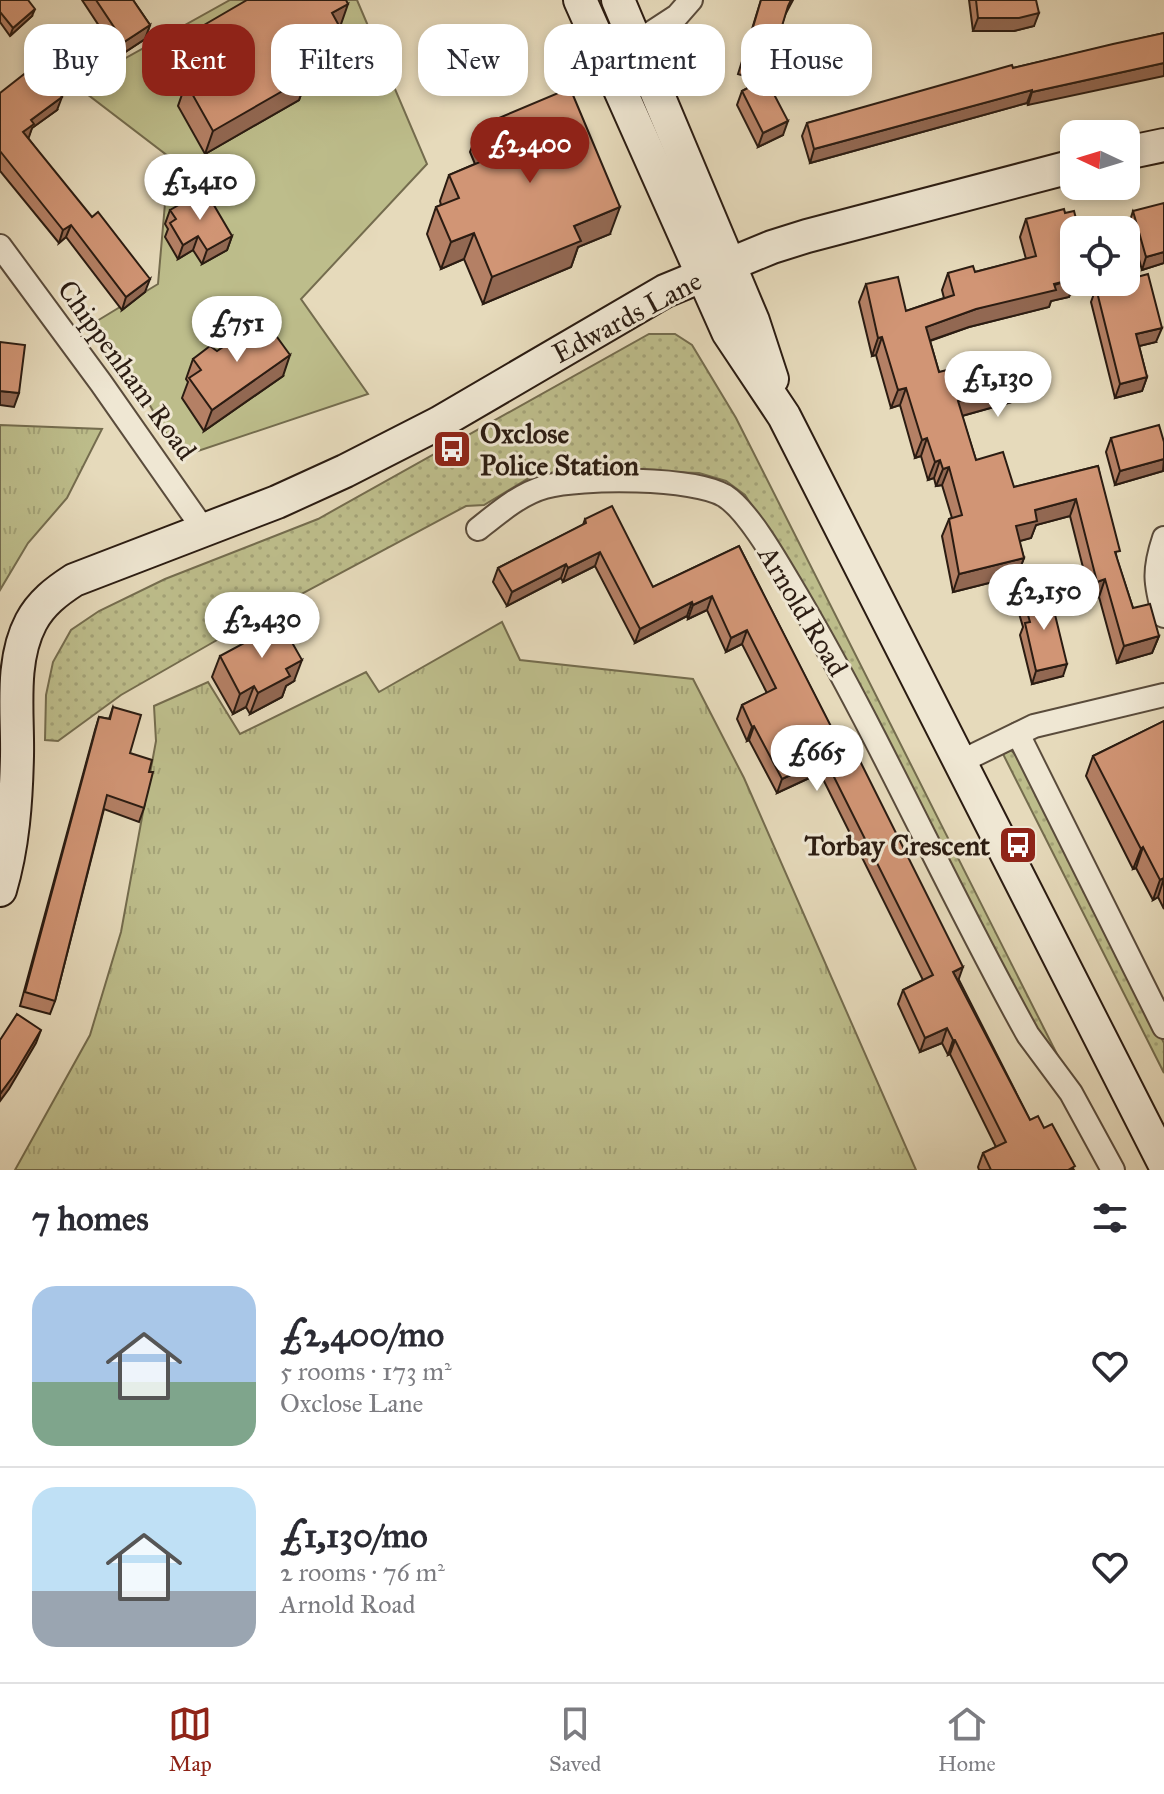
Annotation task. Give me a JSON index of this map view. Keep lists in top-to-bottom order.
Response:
{
  "streets": {
    "main road": ["Edwards Lane"],
    "street": ["Chippenham Road", "Arnold Road"]
  },
  "crossings": [
    ["Edwards Lane", "Chippenham Road"]
  ],
  "places": {
    "bus stop": ["Oxclose Police Station", "Torbay Crescent"]
  },
  "north": "left",
  "page": {
    "chip": [
      "Buy",
      "Rent",
      "Filters",
      "New",
      "Apartment",
      "House"
    ],
    "price": [
      "£2,400",
      "£1,410",
      "£751",
      "£1,130",
      "£2,150",
      "£2,430",
      "£665"
    ],
    "heading": "7 homes",
    "list": [
      {
        "name": "£2,400/mo",
        "note": "5 rooms · 173 m² · Oxclose Lane"
      },
      {
        "name": "£1,130/mo",
        "note": "2 rooms · 76 m² · Arnold Road"
      }
    ],
    "tabs": ["Map", "Saved", "Home"]
  }
}
